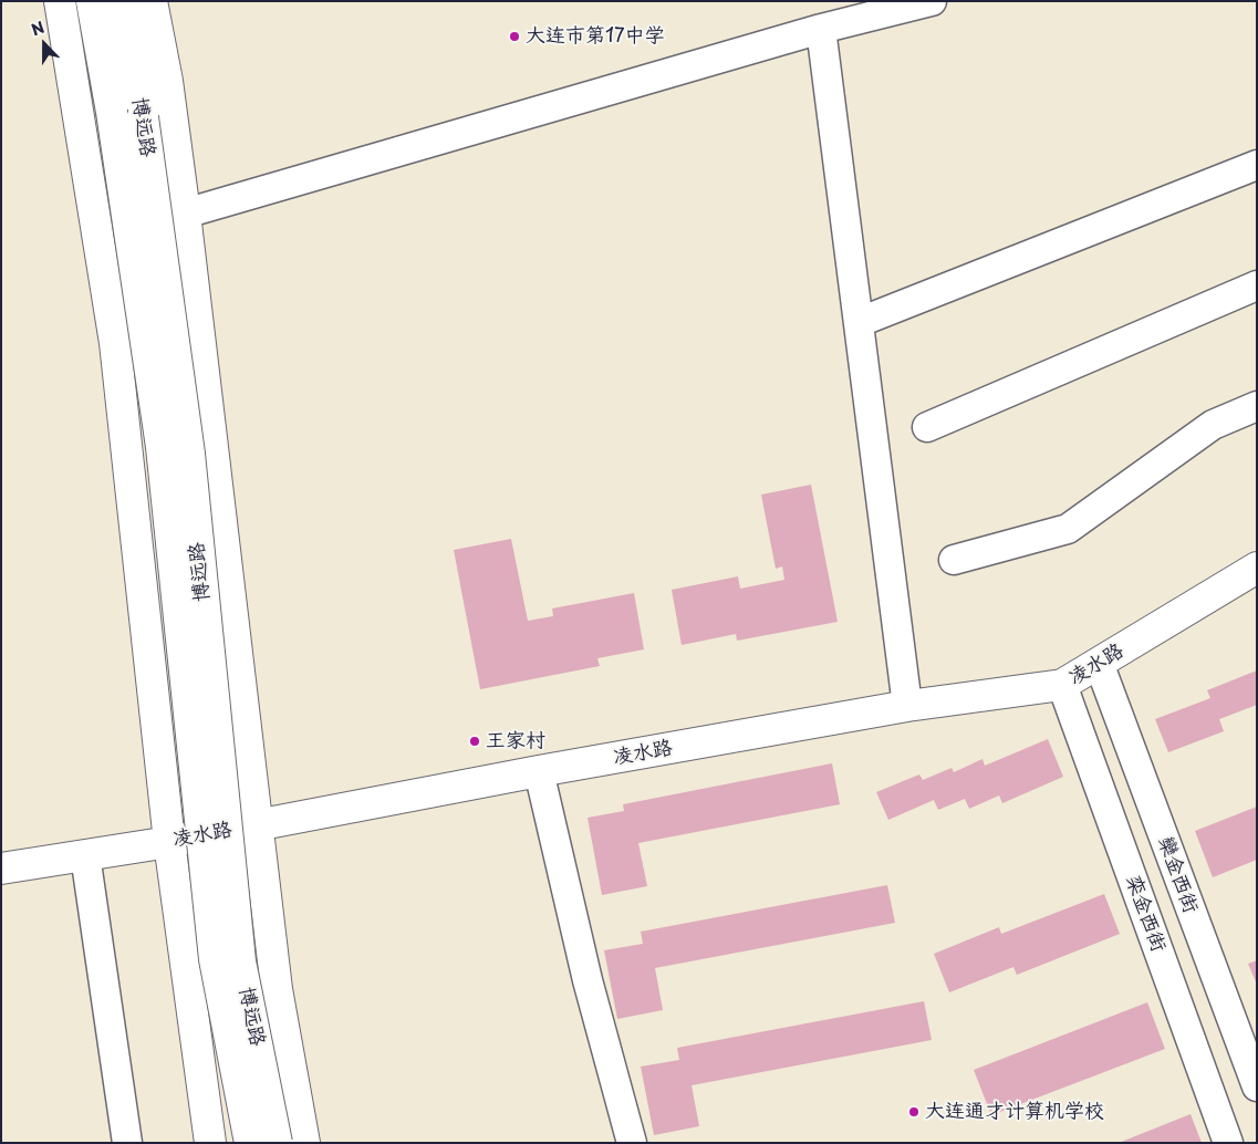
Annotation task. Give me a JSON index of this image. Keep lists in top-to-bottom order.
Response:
{
  "streets": {
    "main road": ["博远路", "凌水路"],
    "street": ["欒金西街", "栾金西街"]
  },
  "crossings": [
    ["凌水路", "欒金西街"],
    ["凌水路", "栾金西街"]
  ],
  "places": ["大连市第17中学", "王家村", "大连通才计算机学校"],
  "north": "top"
}
